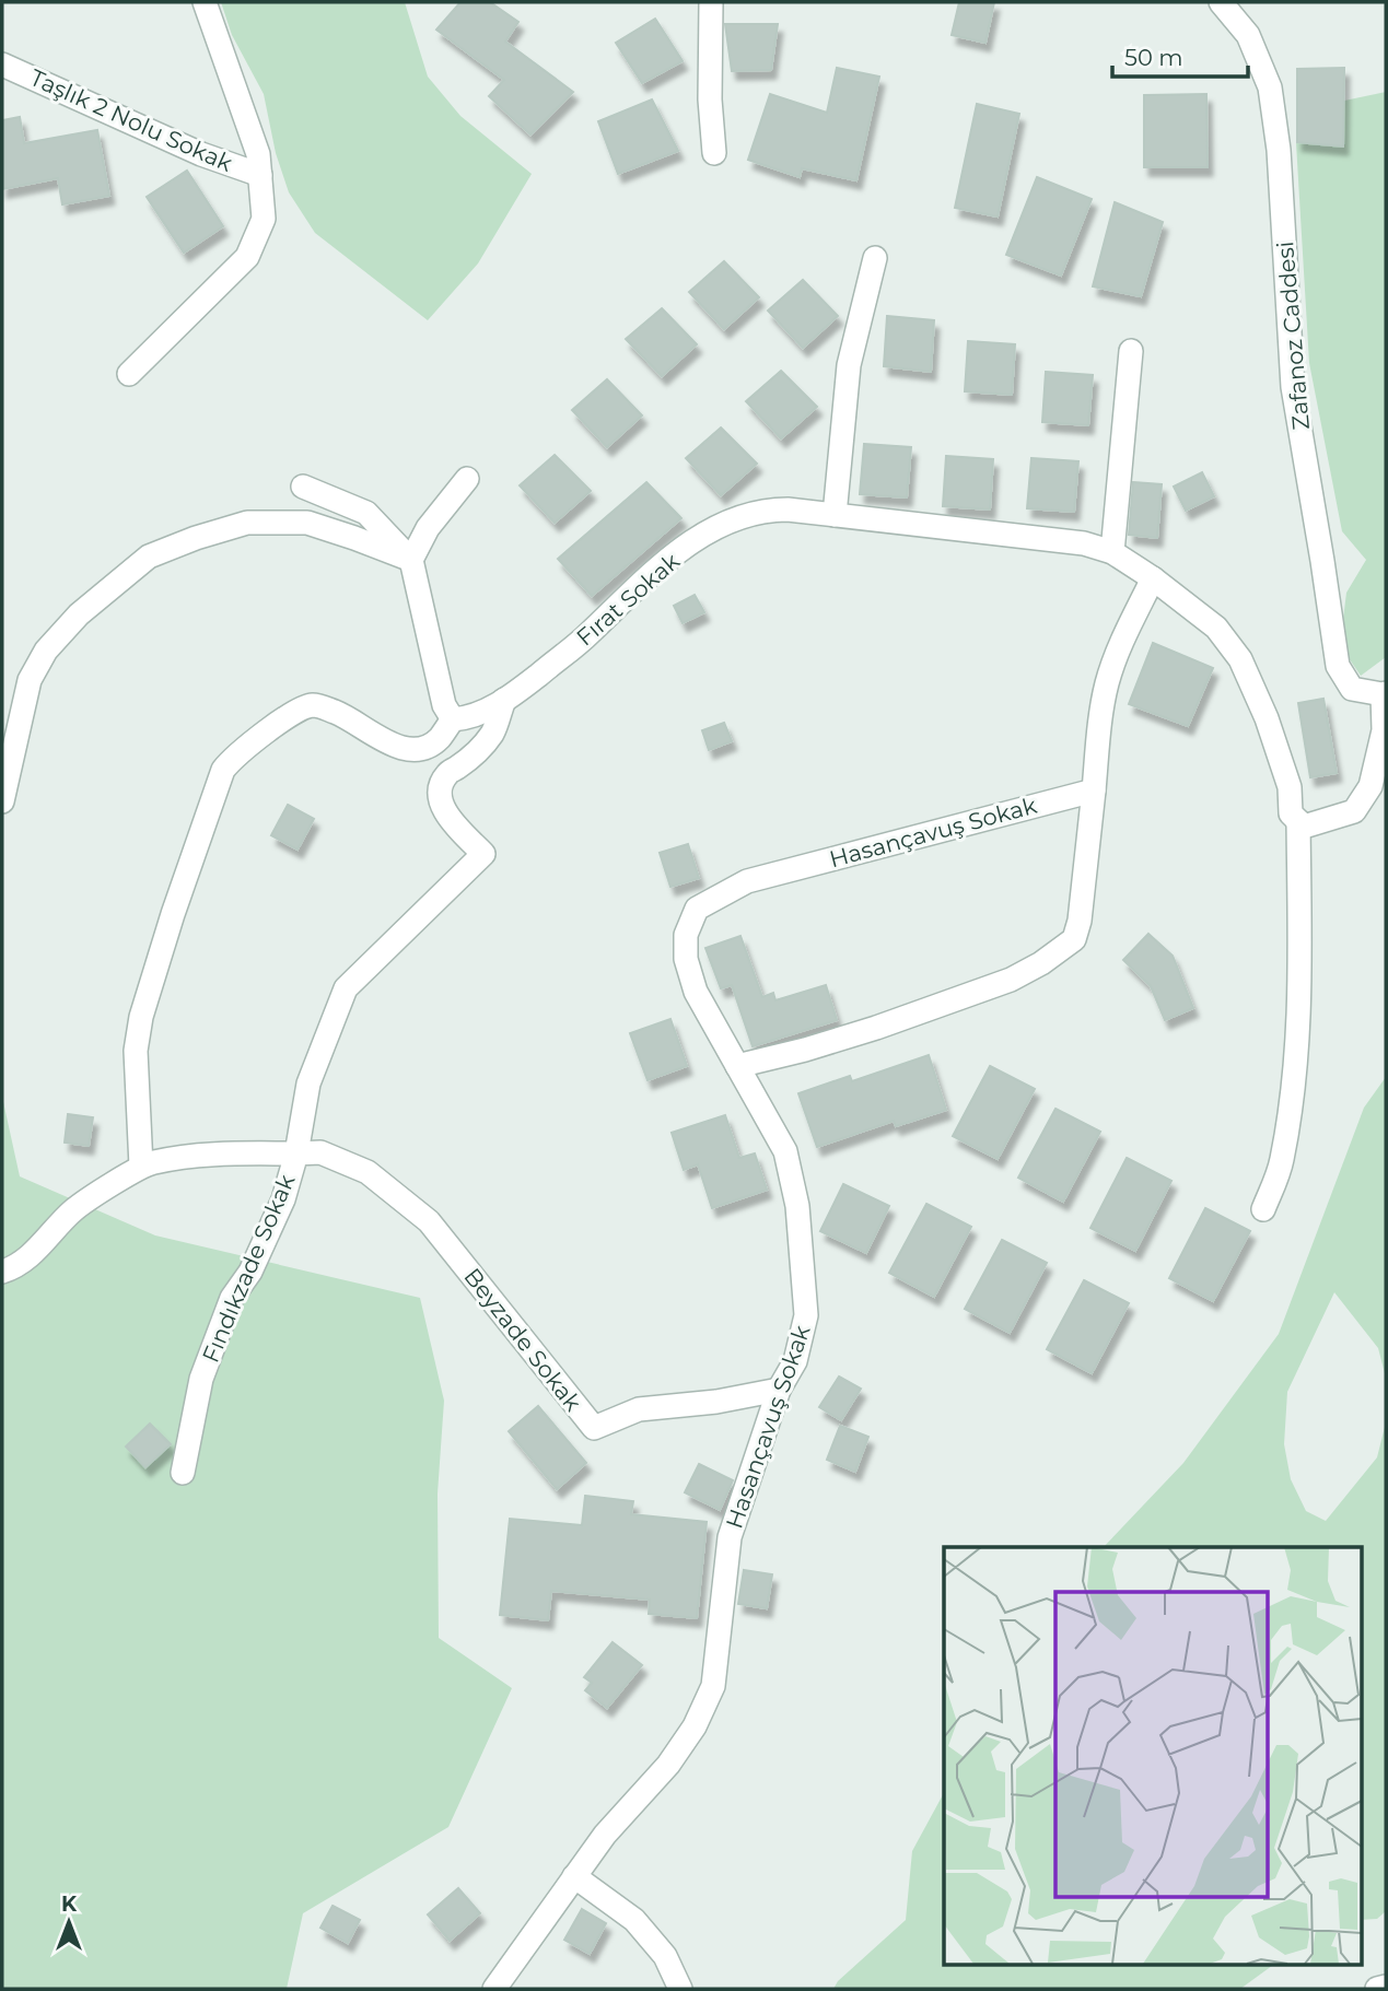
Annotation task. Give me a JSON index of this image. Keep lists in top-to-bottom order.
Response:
{
  "streets": {
    "street": [
      "Taşlık 2 Nolu Sokak",
      "Zafanoz Caddesi",
      "Fırat Sokak",
      "Hasançavuş Sokak",
      "Fındıkzade Sokak",
      "Beyzade Sokak"
    ]
  },
  "crossings": [
    ["Fırat Sokak", "Fındıkzade Sokak"],
    ["Hasançavuş Sokak", "Beyzade Sokak"],
    ["Fındıkzade Sokak", "Beyzade Sokak"]
  ],
  "scale_bar": "50 m",
  "north": "top"
}
